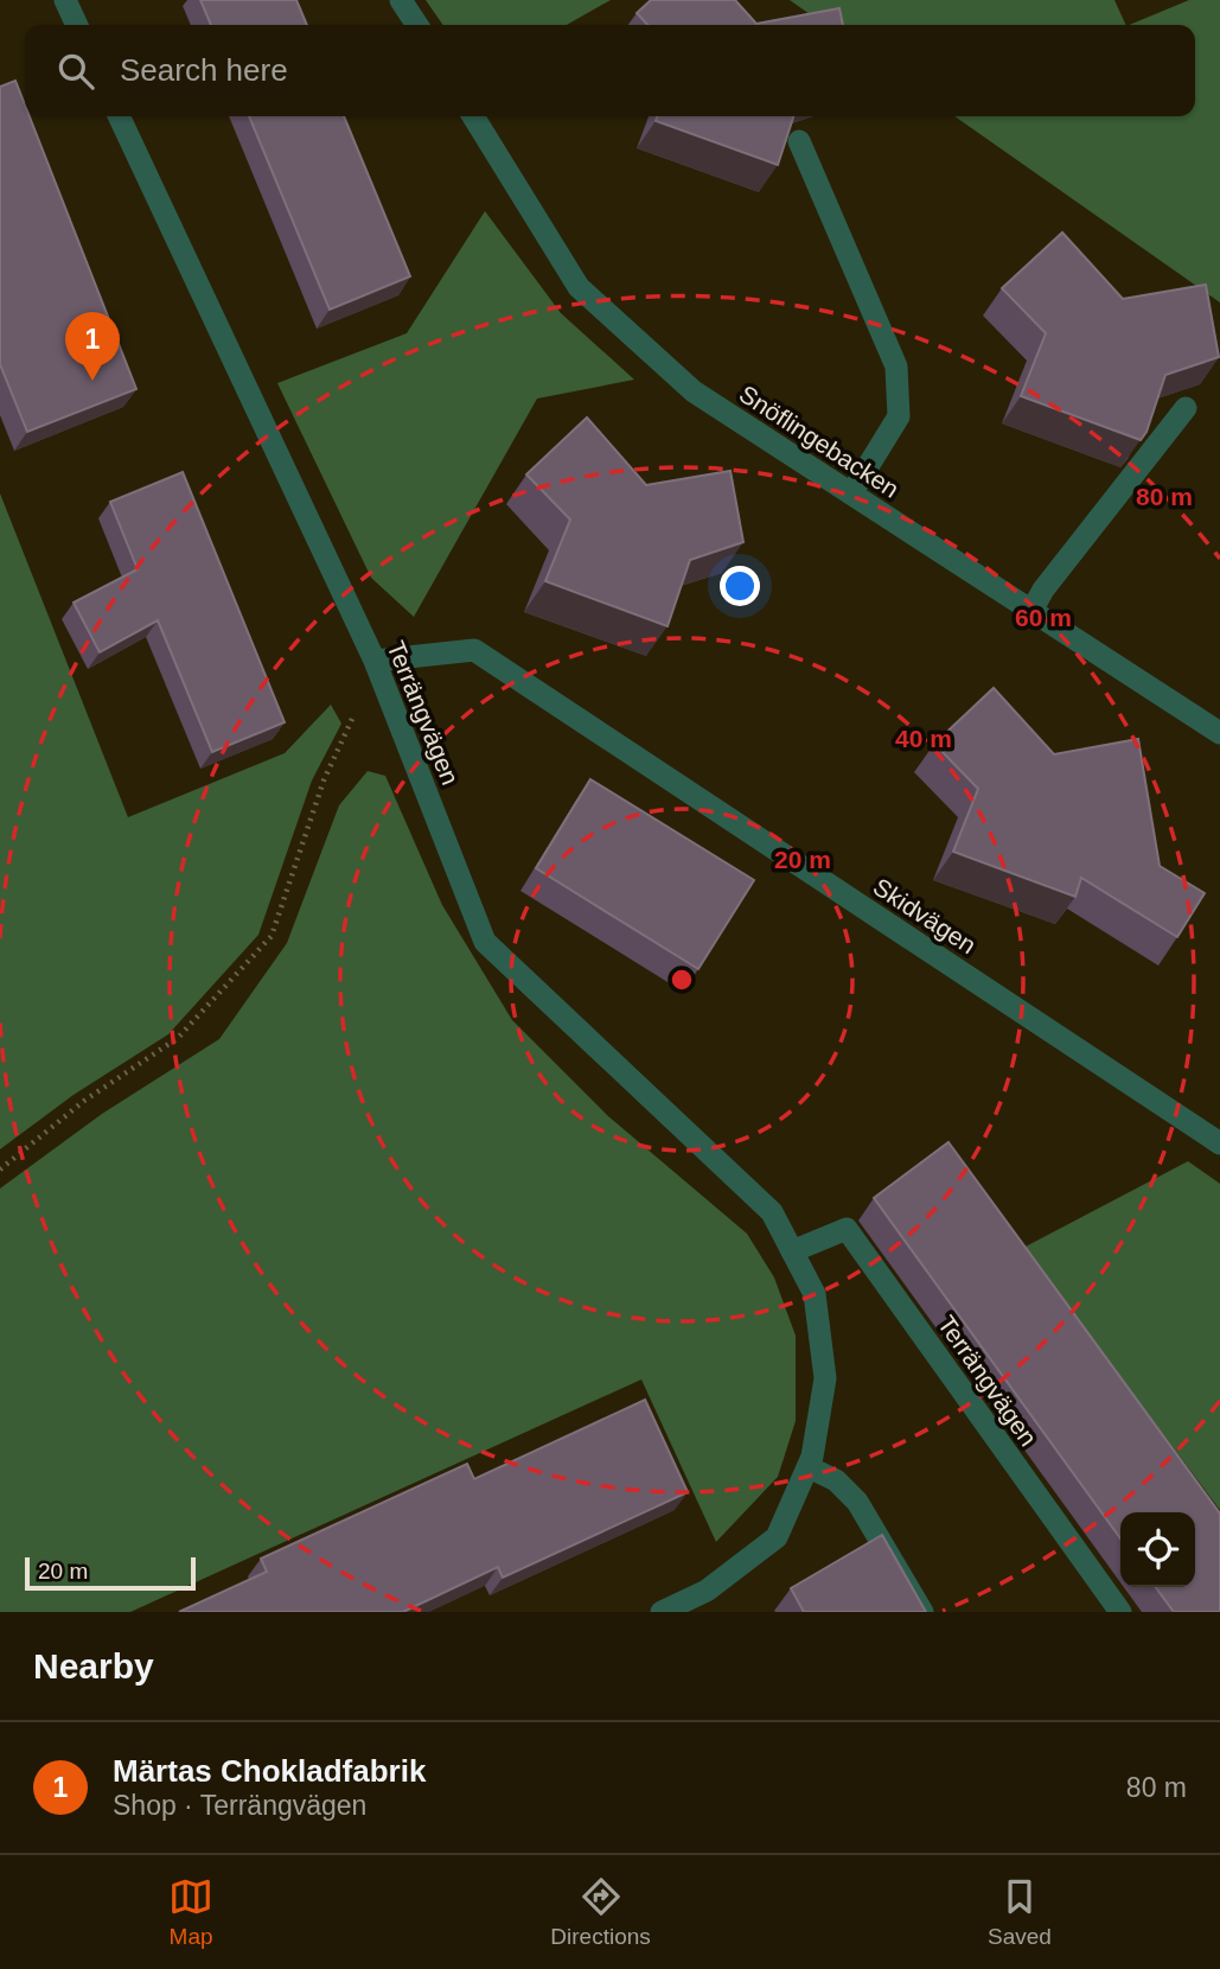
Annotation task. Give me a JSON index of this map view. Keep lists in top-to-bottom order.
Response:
{
  "streets": {
    "street": ["Snöflingebacken", "Terrängvägen", "Skidvägen"]
  },
  "crossings": [
    ["Terrängvägen", "Skidvägen"]
  ],
  "scale_bar": "20 m",
  "page": {
    "search": "Search here",
    "pins": "1",
    "scale": "20 m",
    "heading": "Nearby",
    "list": [
      {
        "mark": "1",
        "name": "Märtas Chokladfabrik",
        "note": "Shop · Terrängvägen",
        "value": "80 m"
      }
    ],
    "nav": ["Map", "Directions", "Saved"]
  },
  "rings": [
    "80 m",
    "60 m",
    "40 m",
    "20 m"
  ]
}
